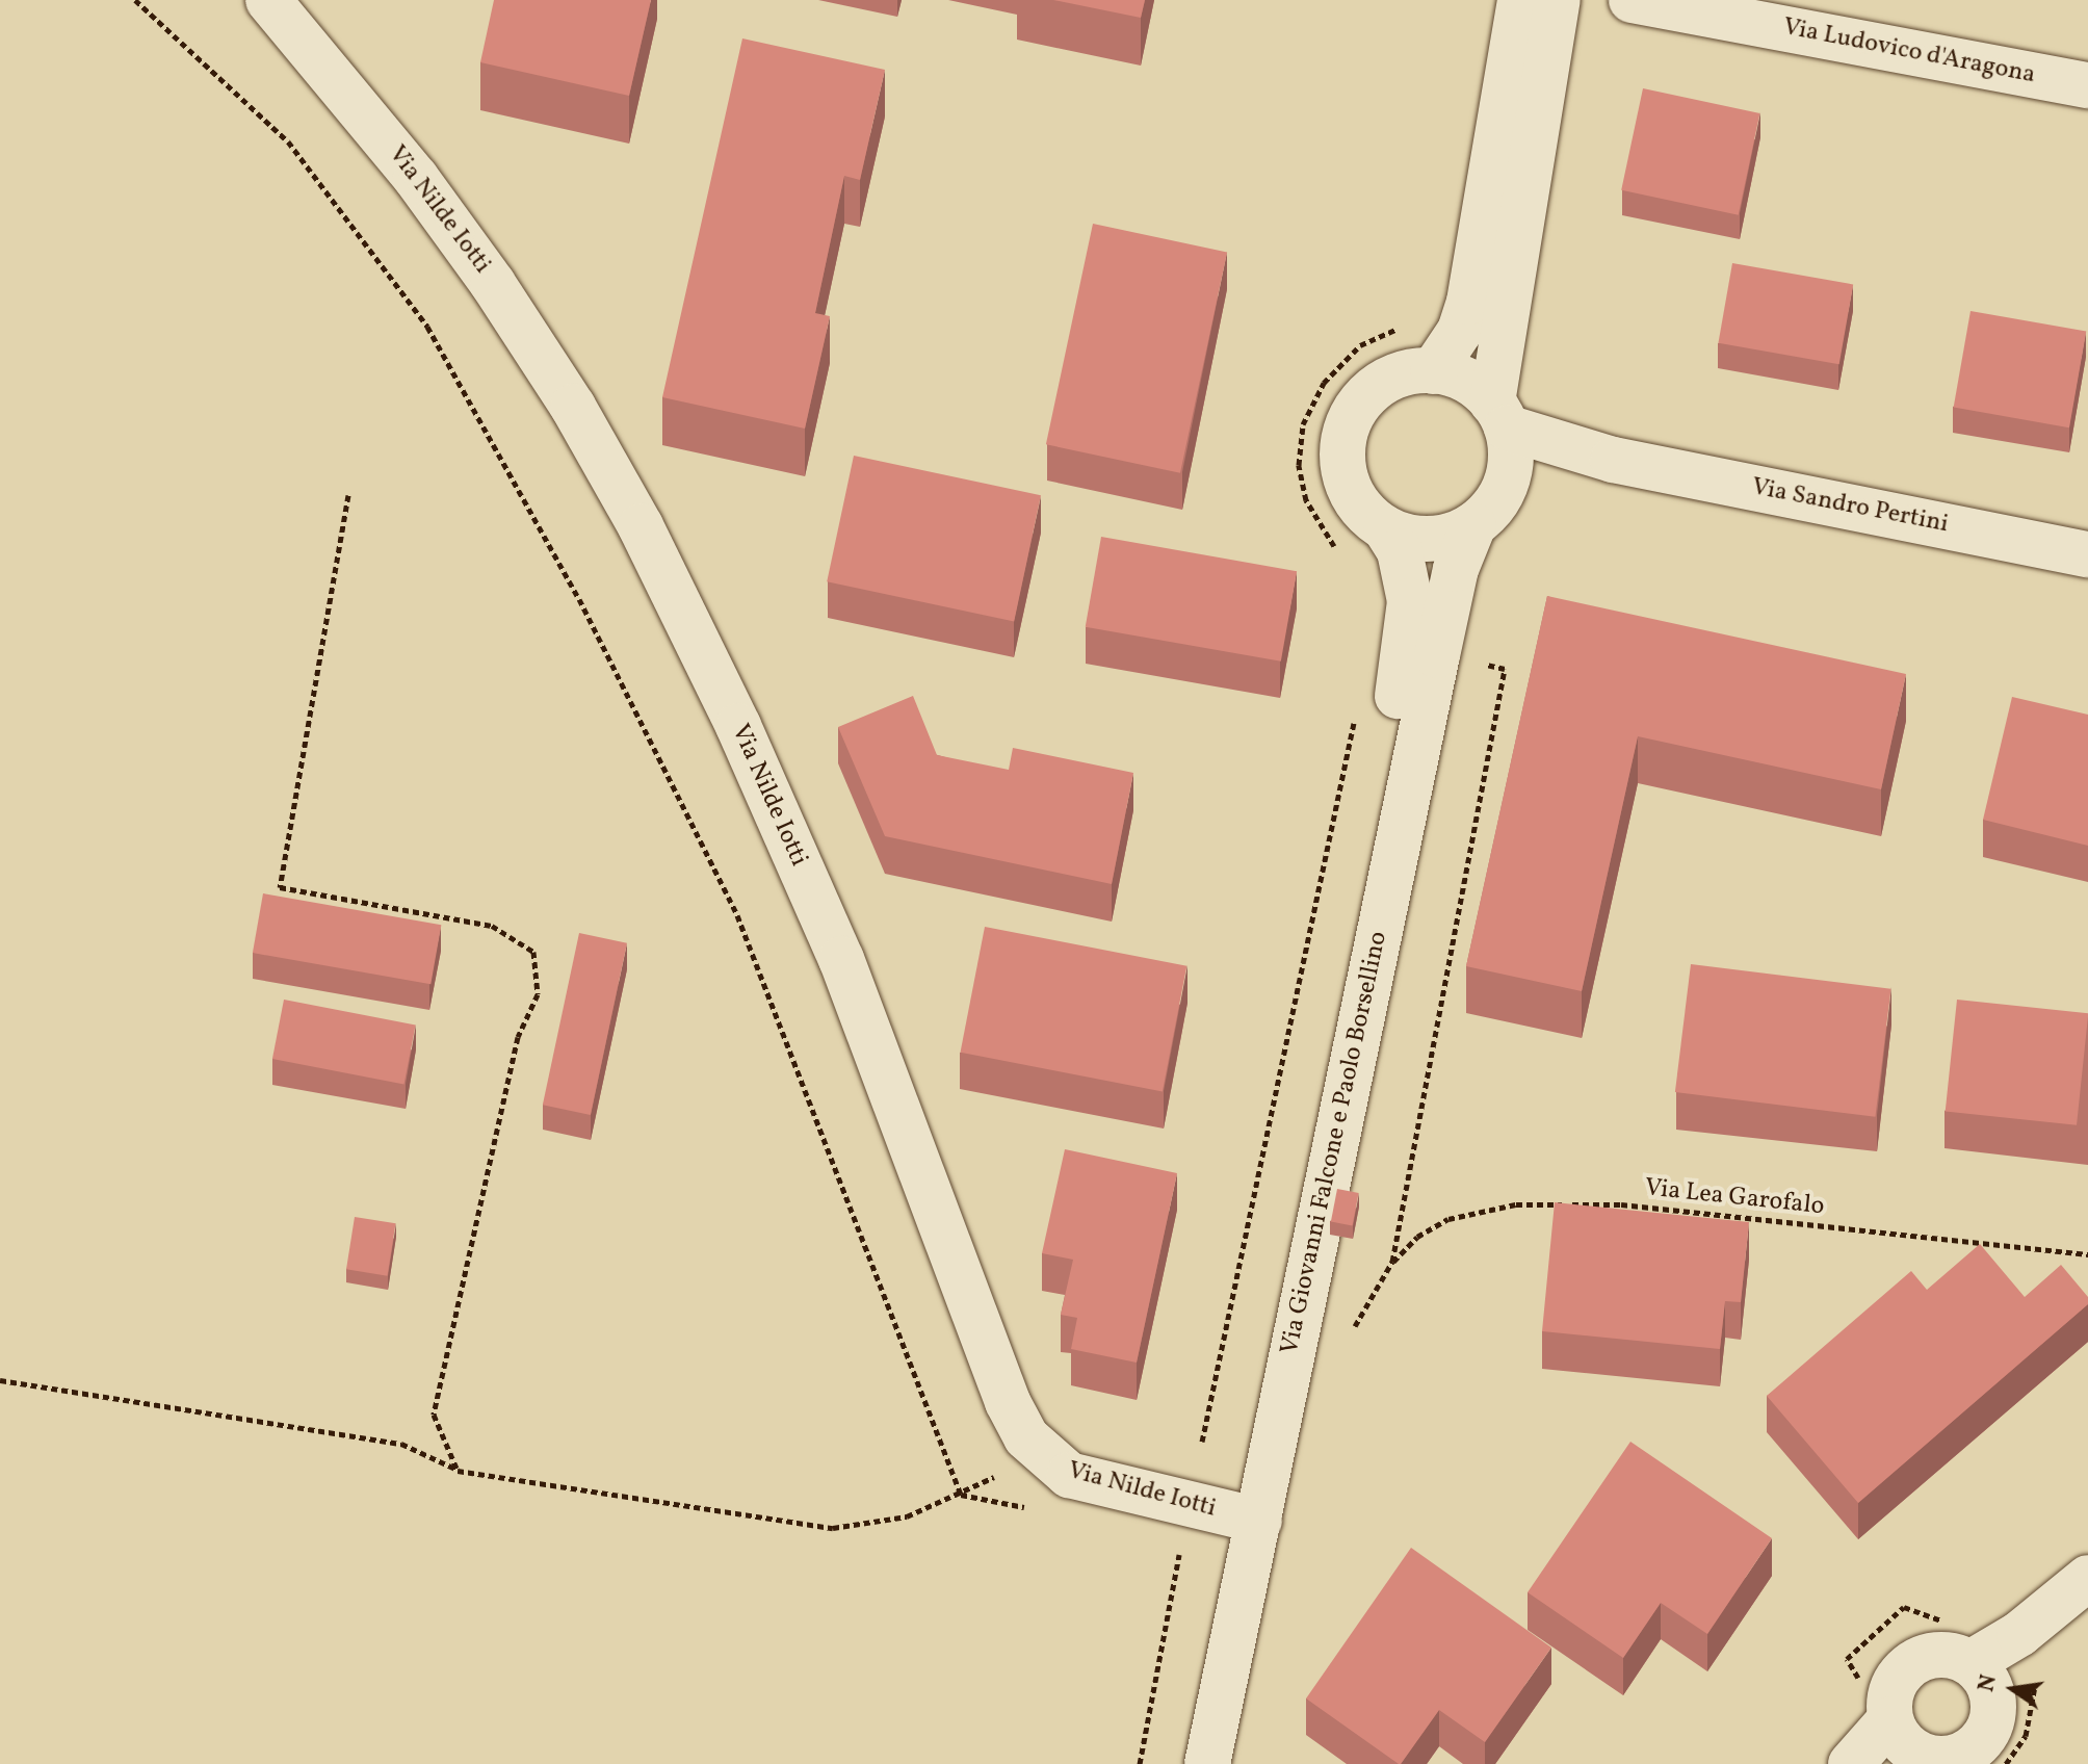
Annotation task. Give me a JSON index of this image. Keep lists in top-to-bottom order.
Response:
{
  "streets": {
    "street": [
      "Via Ludovico d'Aragona",
      "Via Nilde Iotti",
      "Via Sandro Pertini",
      "Via Giovanni Falcone e Paolo Borsellino"
    ],
    "path": ["Via Lea Garofalo"]
  },
  "crossings": [
    ["Via Nilde Iotti", "Via Giovanni Falcone e Paolo Borsellino"],
    ["Via Sandro Pertini", "Via Giovanni Falcone e Paolo Borsellino"],
    ["Via Giovanni Falcone e Paolo Borsellino", "Via Lea Garofalo"]
  ],
  "north": "left"
}
